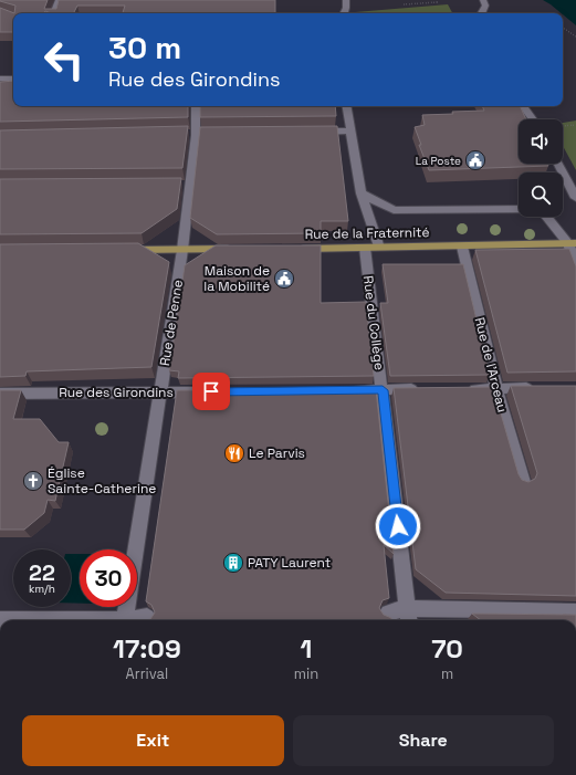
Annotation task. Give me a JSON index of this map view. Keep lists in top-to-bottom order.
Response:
{
  "streets": {
    "main road": ["Rue de la Fraternité"],
    "street": [
      "Rue de Penne",
      "Rue du Collège",
      "Rue de l'Arceau",
      "Rue des Girondins"
    ]
  },
  "crossings": [
    ["Rue de la Fraternité", "Rue du Collège"],
    ["Rue de la Fraternité", "Rue de l'Arceau"],
    ["Rue de Penne", "Rue des Girondins"]
  ],
  "places": {
    "public building": ["La Poste", "Maison de la Mobilité"],
    "restaurant": ["Le Parvis"],
    "church": ["Église Sainte-Catherine"],
    "building": ["PATY Laurent"]
  },
  "page": {
    "turn": ["30 m", "Rue des Girondins"],
    "speed": "22 km/h",
    "limit": "30",
    "eta": [
      "17:09",
      "Arrival",
      "1",
      "min",
      "70",
      "m"
    ],
    "buttons": ["Exit", "Share"]
  }
}
